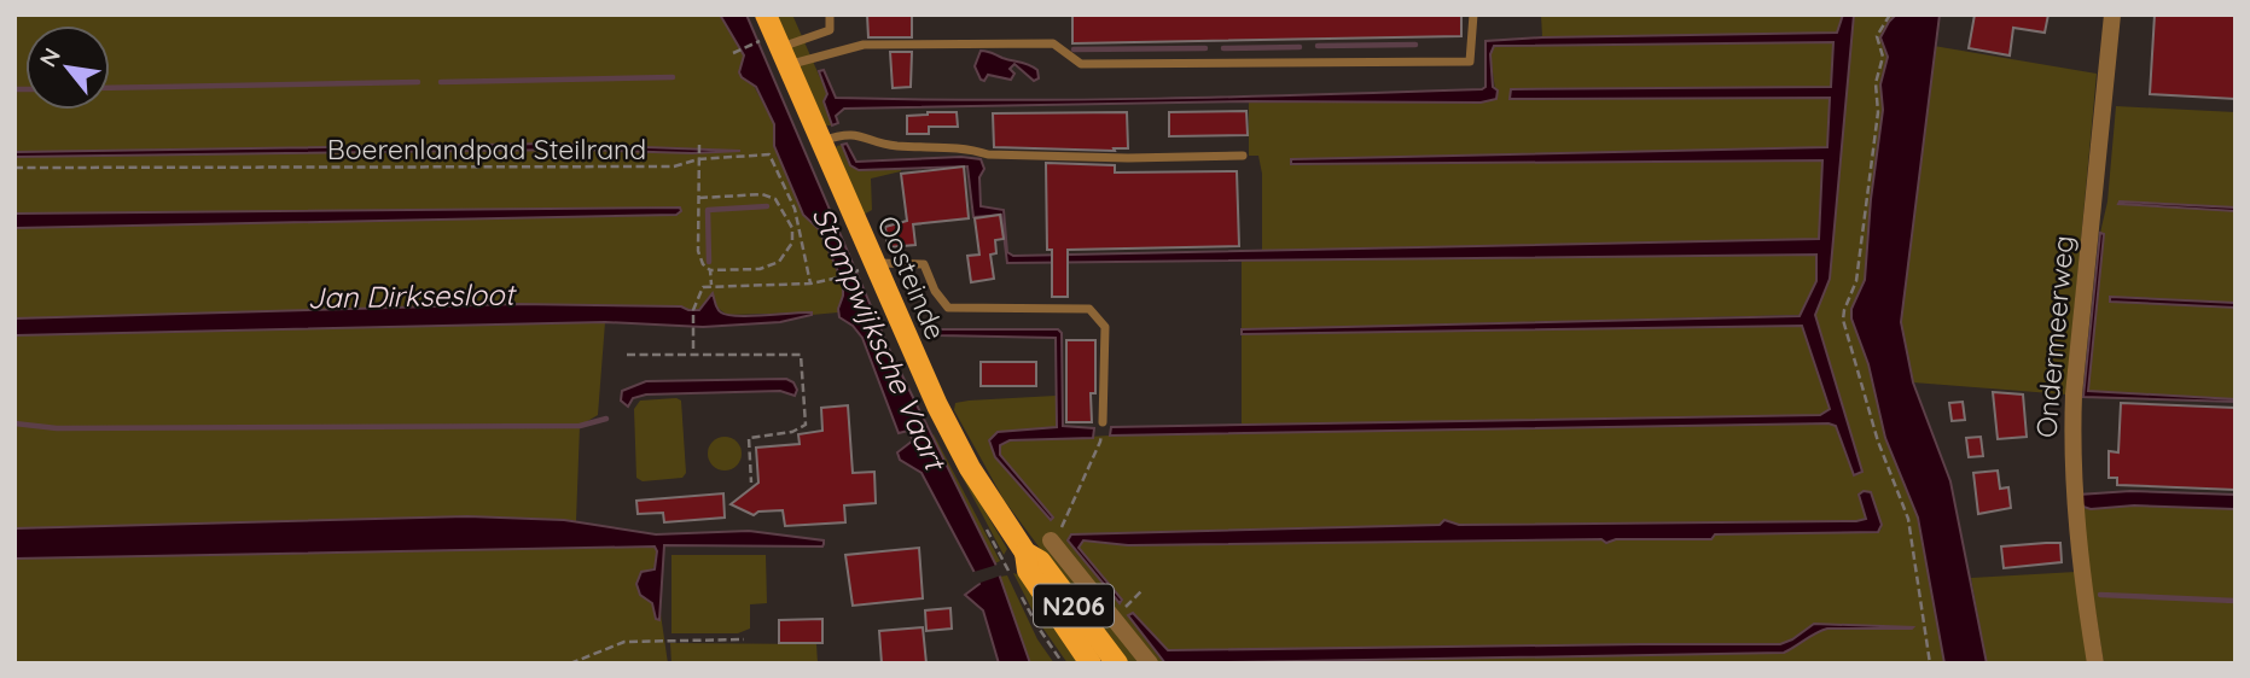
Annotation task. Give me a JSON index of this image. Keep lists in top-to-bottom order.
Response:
{
  "streets": {
    "main road": ["Oosteinde", "N206"],
    "street": ["Ondermeerweg"],
    "path": ["Boerenlandpad Steilrand"]
  },
  "water": ["Jan Dirksesloot", "Stompwijksche Vaart"],
  "north": "top left"
}
